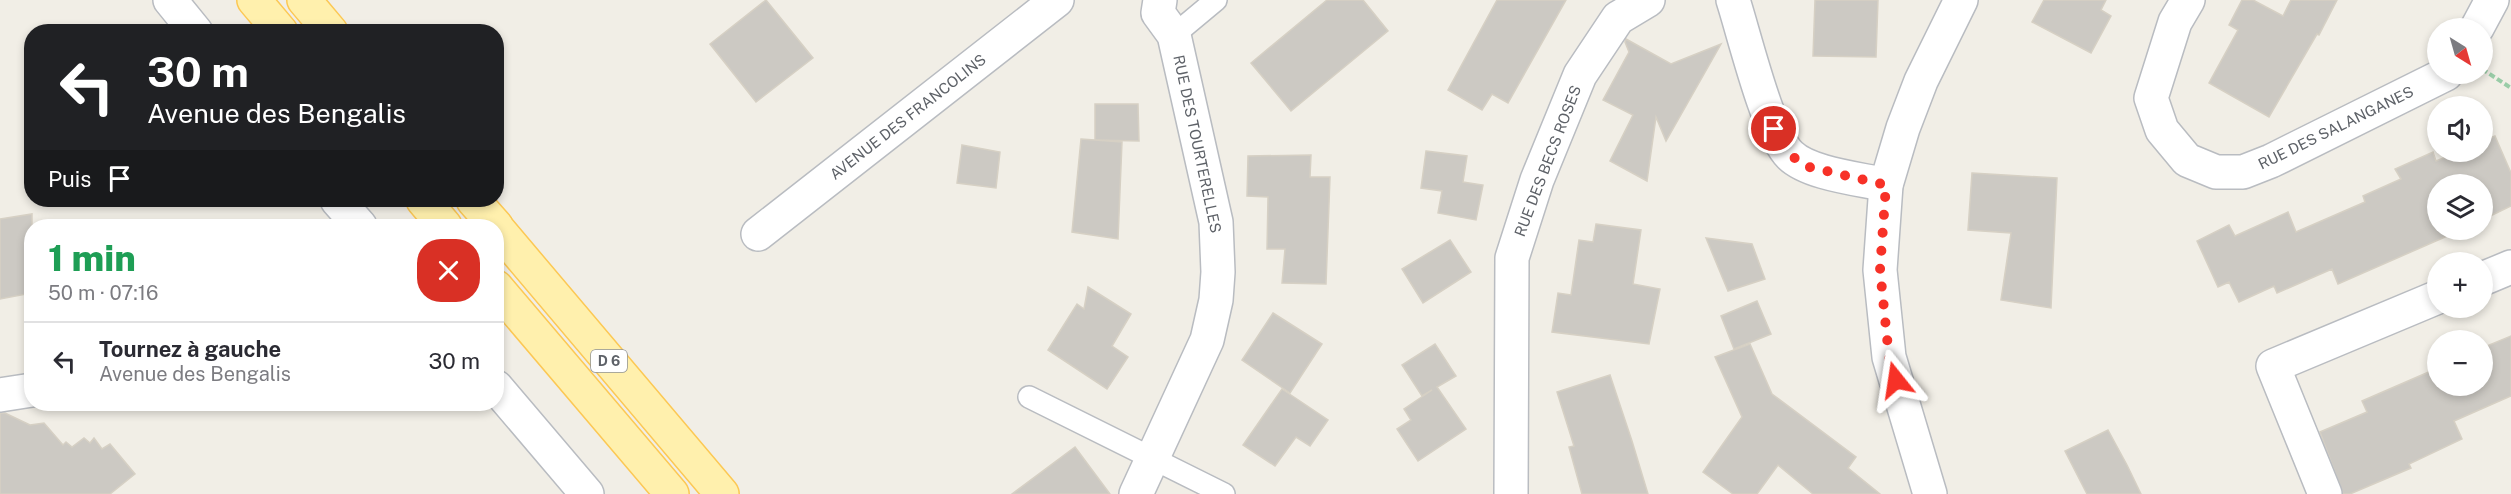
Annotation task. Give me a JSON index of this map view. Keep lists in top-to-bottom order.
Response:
{
  "streets": {
    "main road": ["D 6"],
    "street": [
      "AVENUE DES FRANCOLINS",
      "RUE DES SALANGANES",
      "RUE DES TOURTERELLES",
      "RUE DES BECS ROSES"
    ]
  },
  "north": "bottom right",
  "page": {
    "map_buttons": ["+", "−"],
    "turn": ["30 m", "Avenue des Bengalis"],
    "then": "Puis",
    "heading": ["1 min", "50 m · 07:16"],
    "list": [
      {
        "name": "Tournez à gauche",
        "note": "Avenue des Bengalis",
        "value": "30 m"
      }
    ]
  }
}
